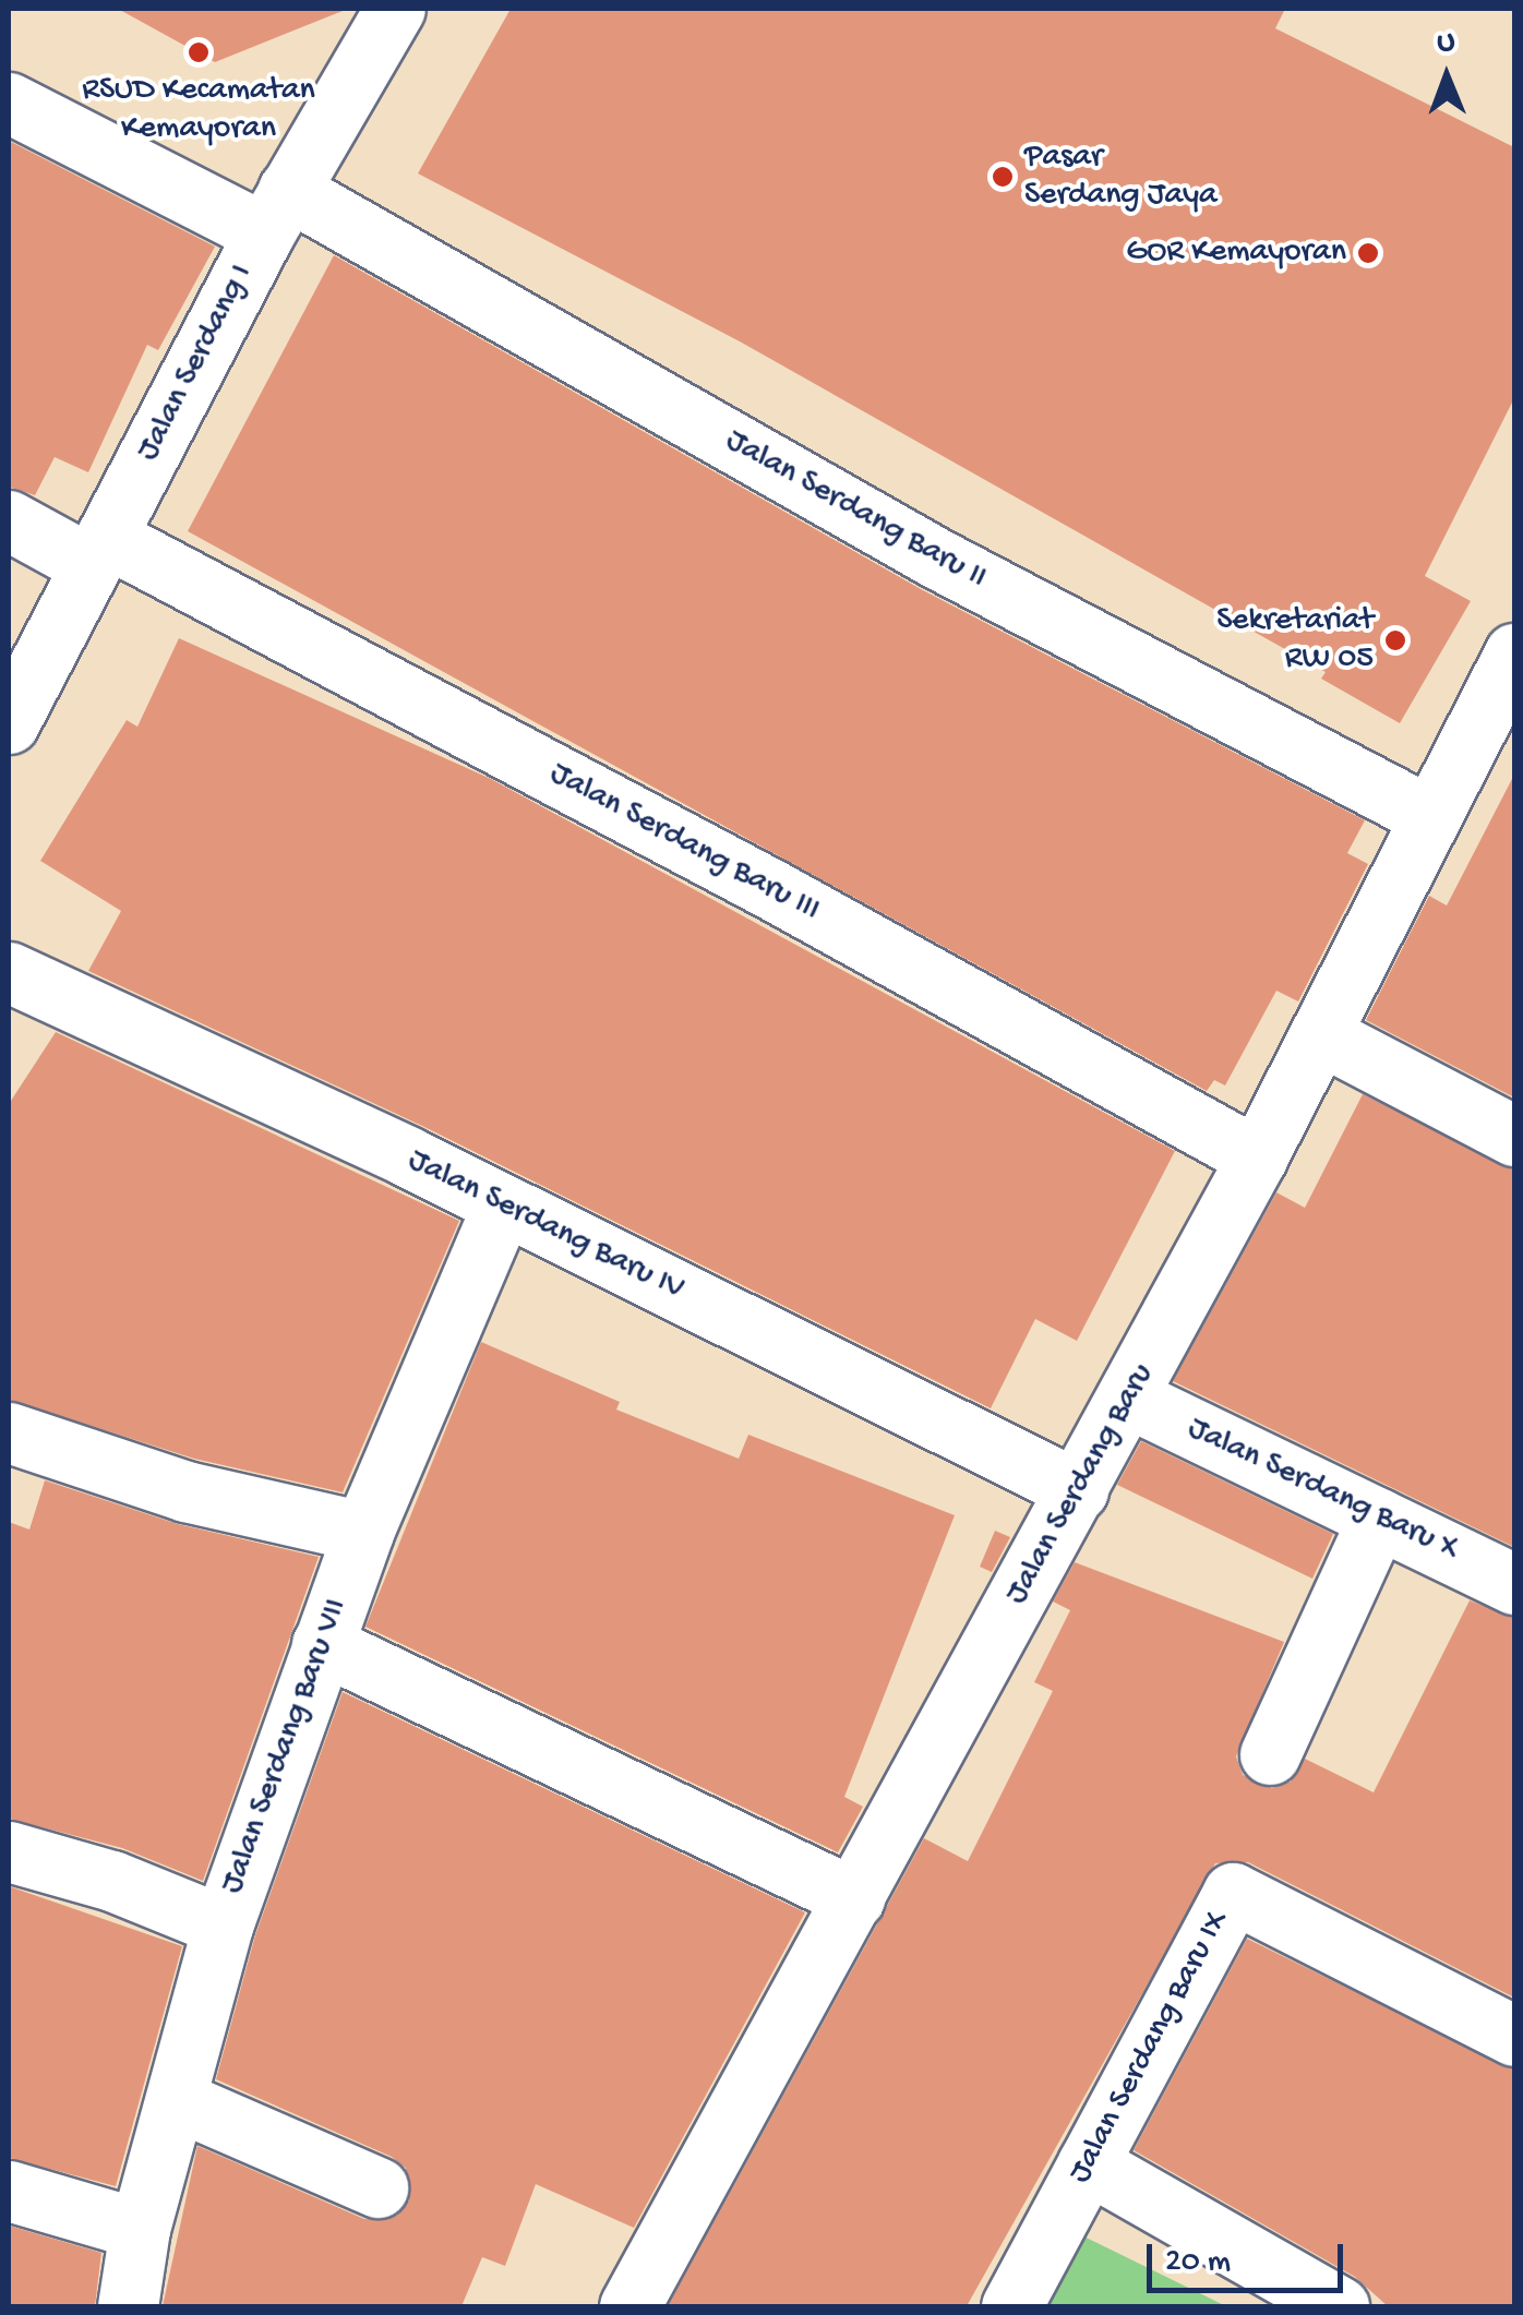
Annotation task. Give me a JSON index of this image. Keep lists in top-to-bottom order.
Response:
{
  "streets": {
    "street": [
      "Jalan Serdang I",
      "Jalan Serdang Baru II",
      "Jalan Serdang Baru III",
      "Jalan Serdang Baru IV",
      "Jalan Serdang Baru",
      "Jalan Serdang Baru X",
      "Jalan Serdang Baru VII",
      "Jalan Serdang Baru IX"
    ]
  },
  "crossings": [
    ["Jalan Serdang I", "Jalan Serdang Baru II"],
    ["Jalan Serdang I", "Jalan Serdang Baru III"],
    ["Jalan Serdang Baru II", "Jalan Serdang Baru"],
    ["Jalan Serdang Baru III", "Jalan Serdang Baru"],
    ["Jalan Serdang Baru IV", "Jalan Serdang Baru"],
    ["Jalan Serdang Baru IV", "Jalan Serdang Baru VII"],
    ["Jalan Serdang Baru", "Jalan Serdang Baru X"]
  ],
  "places": [
    "RSUD Kecamatan Kemayoran",
    "Pasar Serdang Jaya",
    "GOR Kemayoran",
    "Sekretariat RW 05"
  ],
  "scale_bar": "20 m",
  "north": "top"
}
